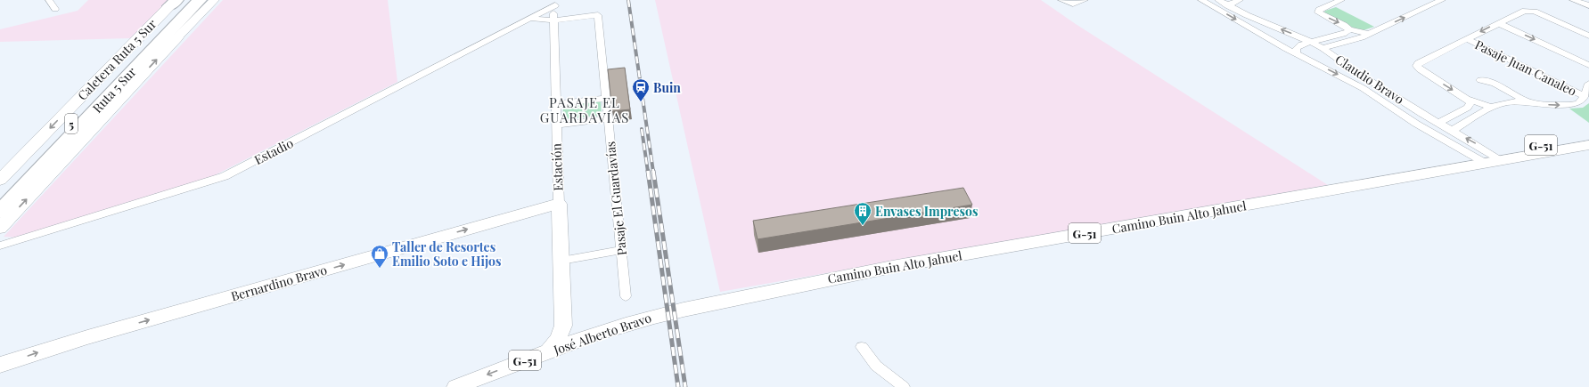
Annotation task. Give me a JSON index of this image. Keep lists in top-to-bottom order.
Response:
{
  "streets": {
    "highway": ["Ruta 5 Sur", "5"],
    "main road": [
      "Caletera Ruta 5 Sur",
      "G-51",
      "Estación",
      "Camino Buin Alto Jahuel",
      "Bernardino Bravo",
      "José Alberto Bravo"
    ],
    "street": [
      "Pasaje Juan Canaleo",
      "Claudio Bravo",
      "Estadio",
      "Pasaje El Guardavías"
    ]
  },
  "crossings": [
    ["Claudio Bravo", "G-51"],
    ["Claudio Bravo", "Camino Buin Alto Jahuel"],
    ["G-51", "Camino Buin Alto Jahuel"],
    ["Estadio", "Estación"],
    ["Estación", "Pasaje El Guardavías"],
    ["Estación", "Bernardino Bravo"],
    ["Estación", "José Alberto Bravo"],
    ["Camino Buin Alto Jahuel", "José Alberto Bravo"]
  ],
  "one_way": ["Bernardino Bravo", "José Alberto Bravo"],
  "districts": ["PASAJE EL GUARDAVÍAS"],
  "places": {
    "station": ["Buin"],
    "building": ["Envases Impresos"],
    "shop": ["Taller de Resortes Emilio Soto e Hijos"]
  }
}
